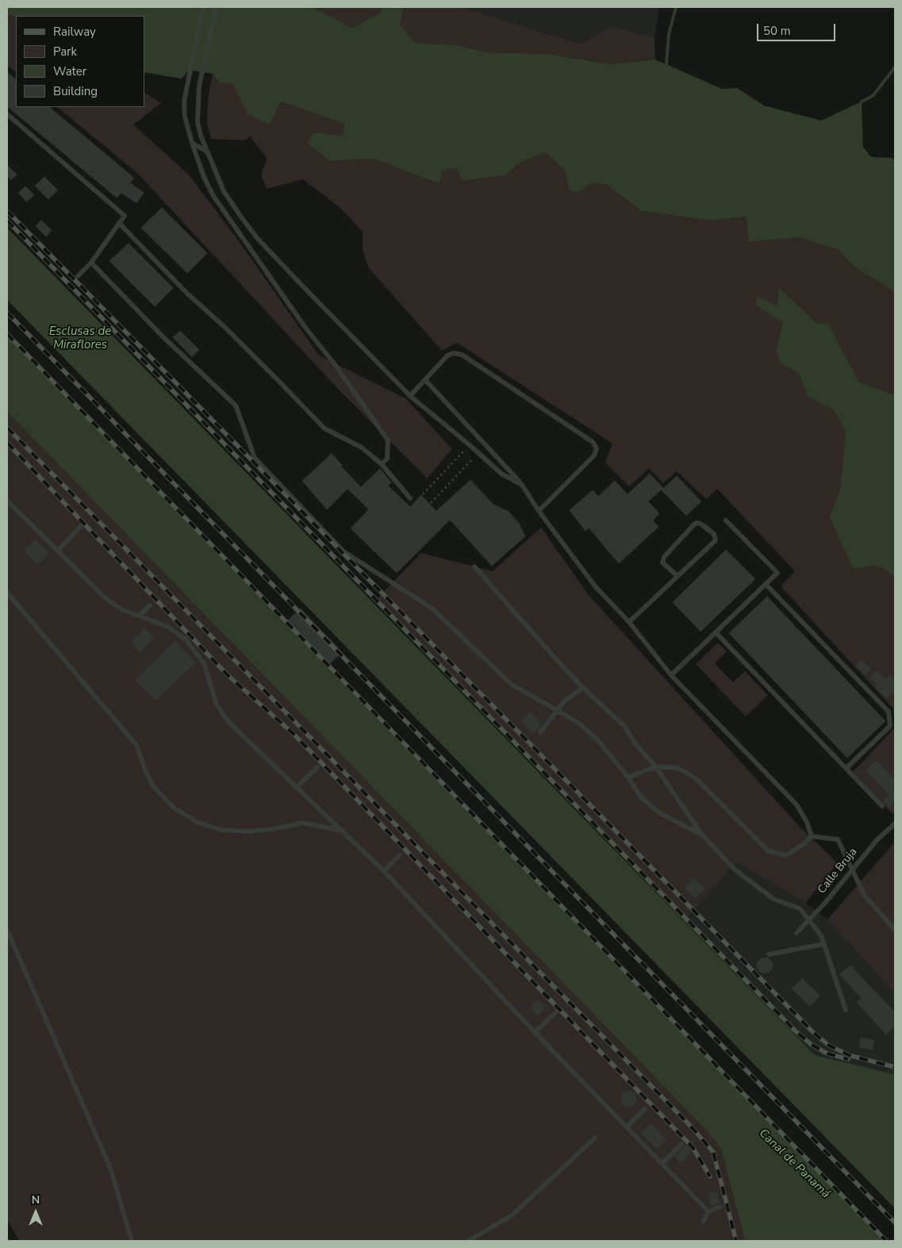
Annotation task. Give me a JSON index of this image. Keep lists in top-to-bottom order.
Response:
{
  "streets": {
    "lane": ["Calle Bruja"]
  },
  "water": ["Esclusas de Miraflores", "Canal de Panamá"],
  "legend": [
    "Railway",
    "Park",
    "Water",
    "Building"
  ],
  "scale_bar": "50 m",
  "north": "top"
}
